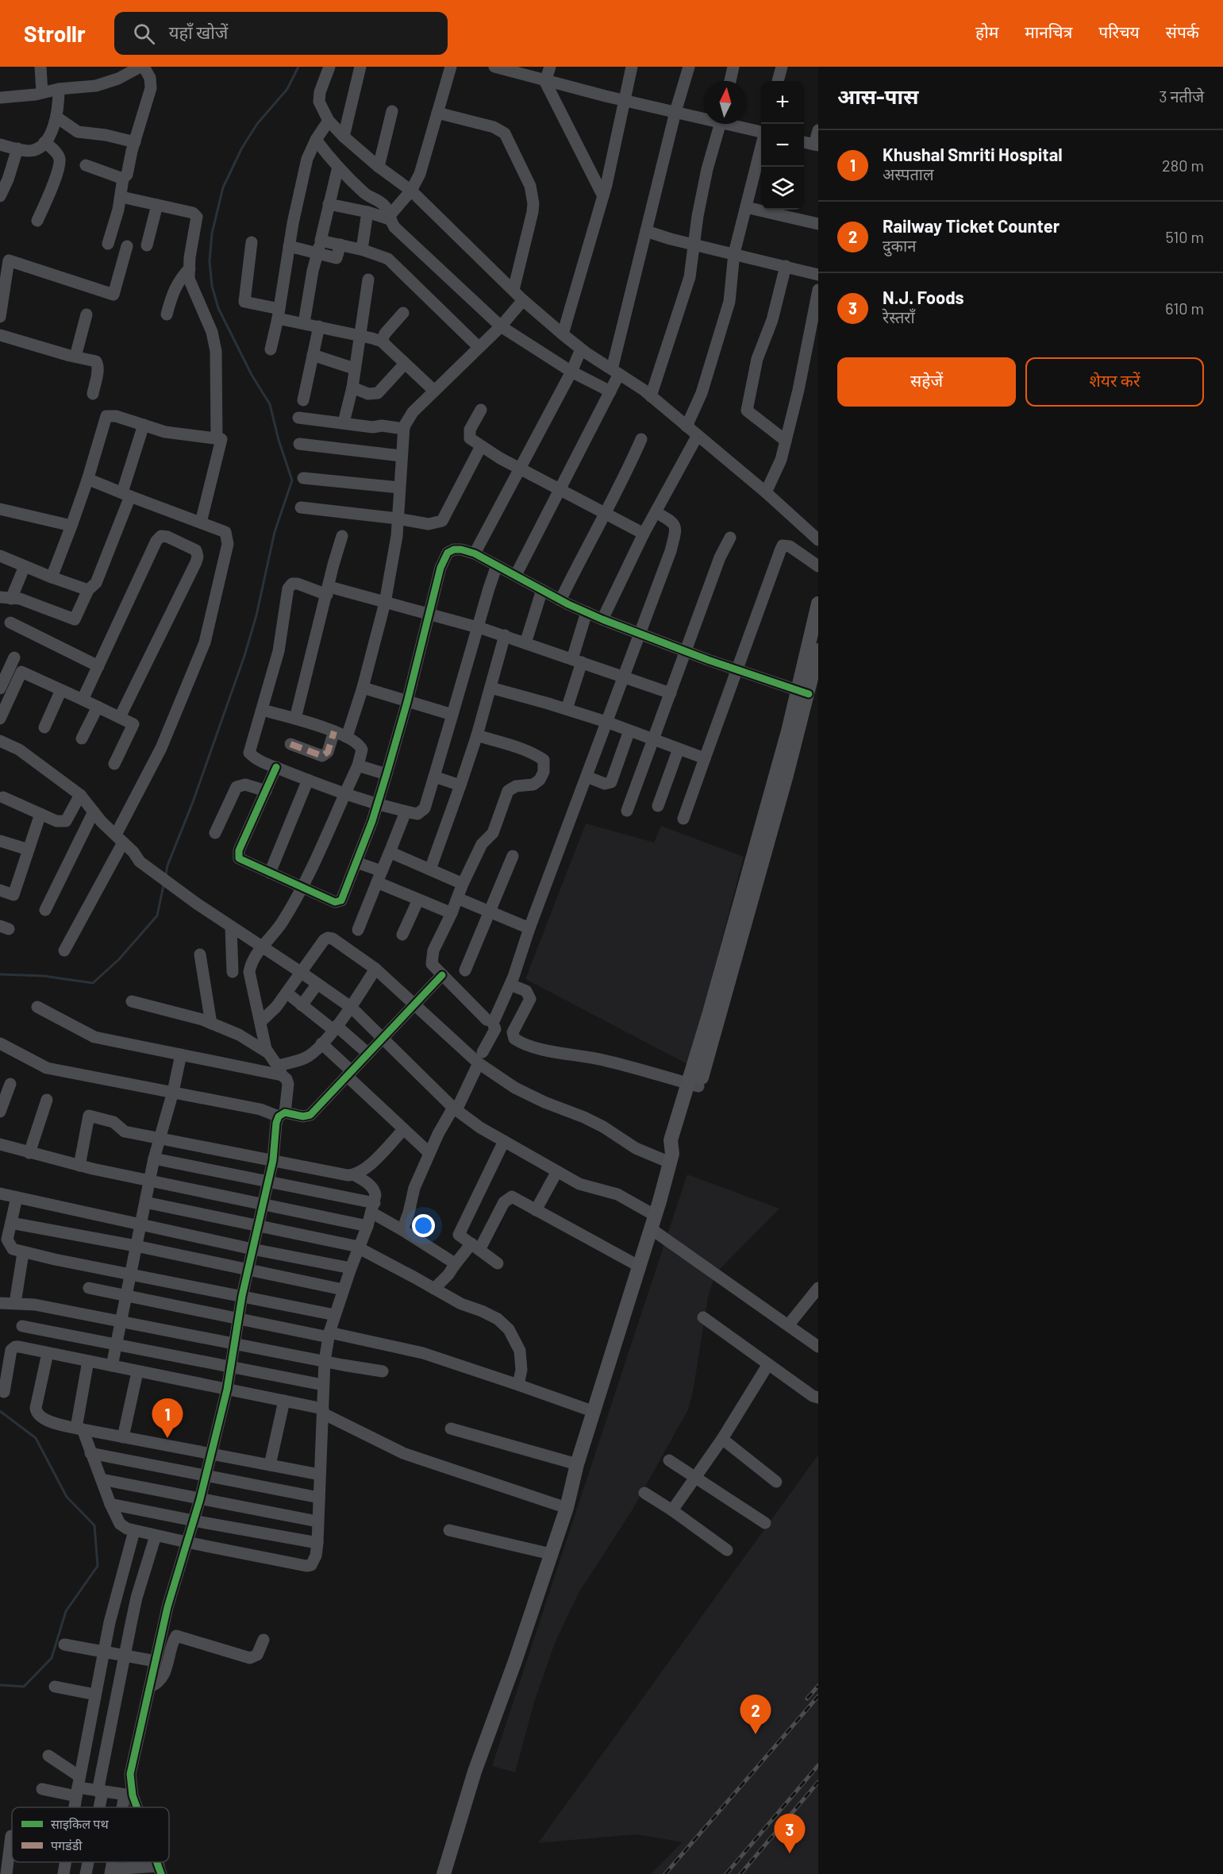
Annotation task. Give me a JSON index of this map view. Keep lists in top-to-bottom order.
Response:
{
  "legend": ["साइकिल पथ", "पगडंडी"],
  "north": "top",
  "page": {
    "header": "Strollr",
    "search": "यहाँ खोजें",
    "nav": [
      "होम",
      "मानचित्र",
      "परिचय",
      "संपर्क"
    ],
    "heading": ["आस-पास", "3 नतीजे"],
    "map_buttons": ["+", "−"],
    "list": [
      {
        "mark": "1",
        "name": "Khushal Smriti Hospital",
        "note": "अस्पताल",
        "value": "280 m"
      },
      {
        "mark": "2",
        "name": "Railway Ticket Counter",
        "note": "दुकान",
        "value": "510 m"
      },
      {
        "mark": "3",
        "name": "N.J. Foods",
        "note": "रेस्तराँ",
        "value": "610 m"
      }
    ],
    "buttons": ["सहेजें", "शेयर करें"],
    "pins": ["1", "2", "3"]
  }
}
